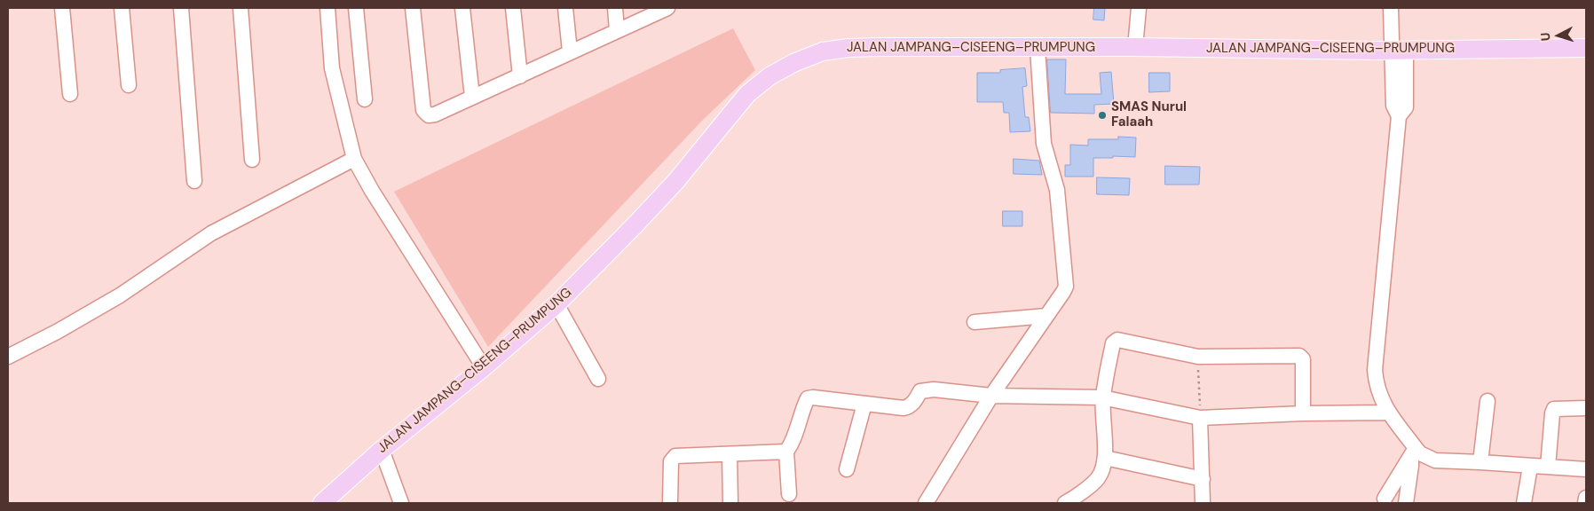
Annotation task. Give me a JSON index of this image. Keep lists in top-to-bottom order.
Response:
{
  "streets": {
    "main road": ["JALAN JAMPANG–CISEENG–PRUMPUNG"]
  },
  "places": ["SMAS Nurul Falaah"],
  "north": "left"
}
